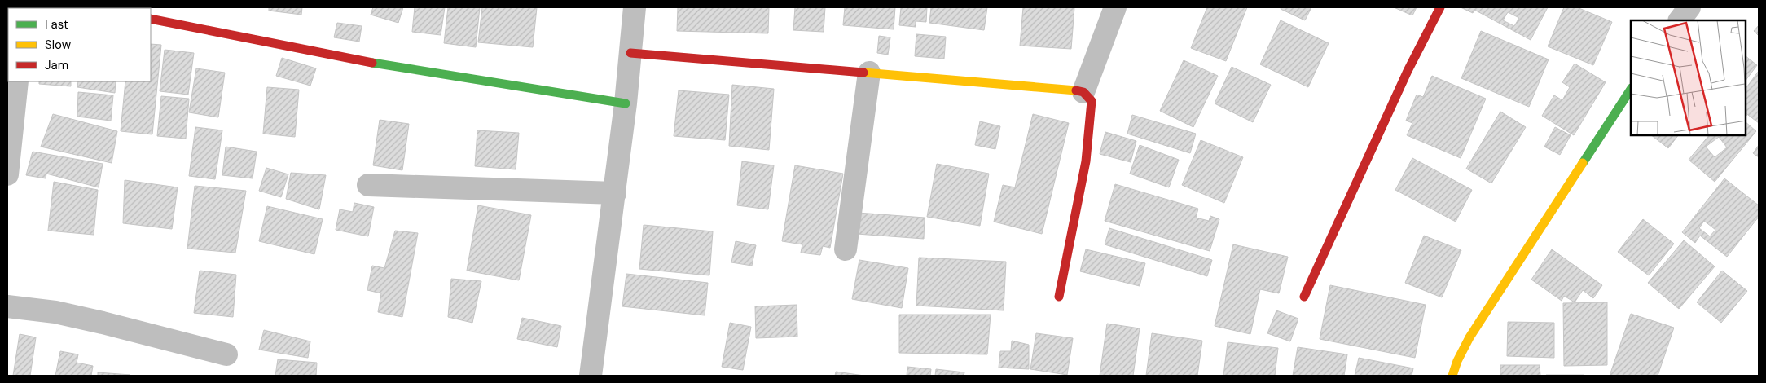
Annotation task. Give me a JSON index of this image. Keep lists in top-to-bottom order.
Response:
{
  "legend": ["Fast", "Slow", "Jam"]
}
